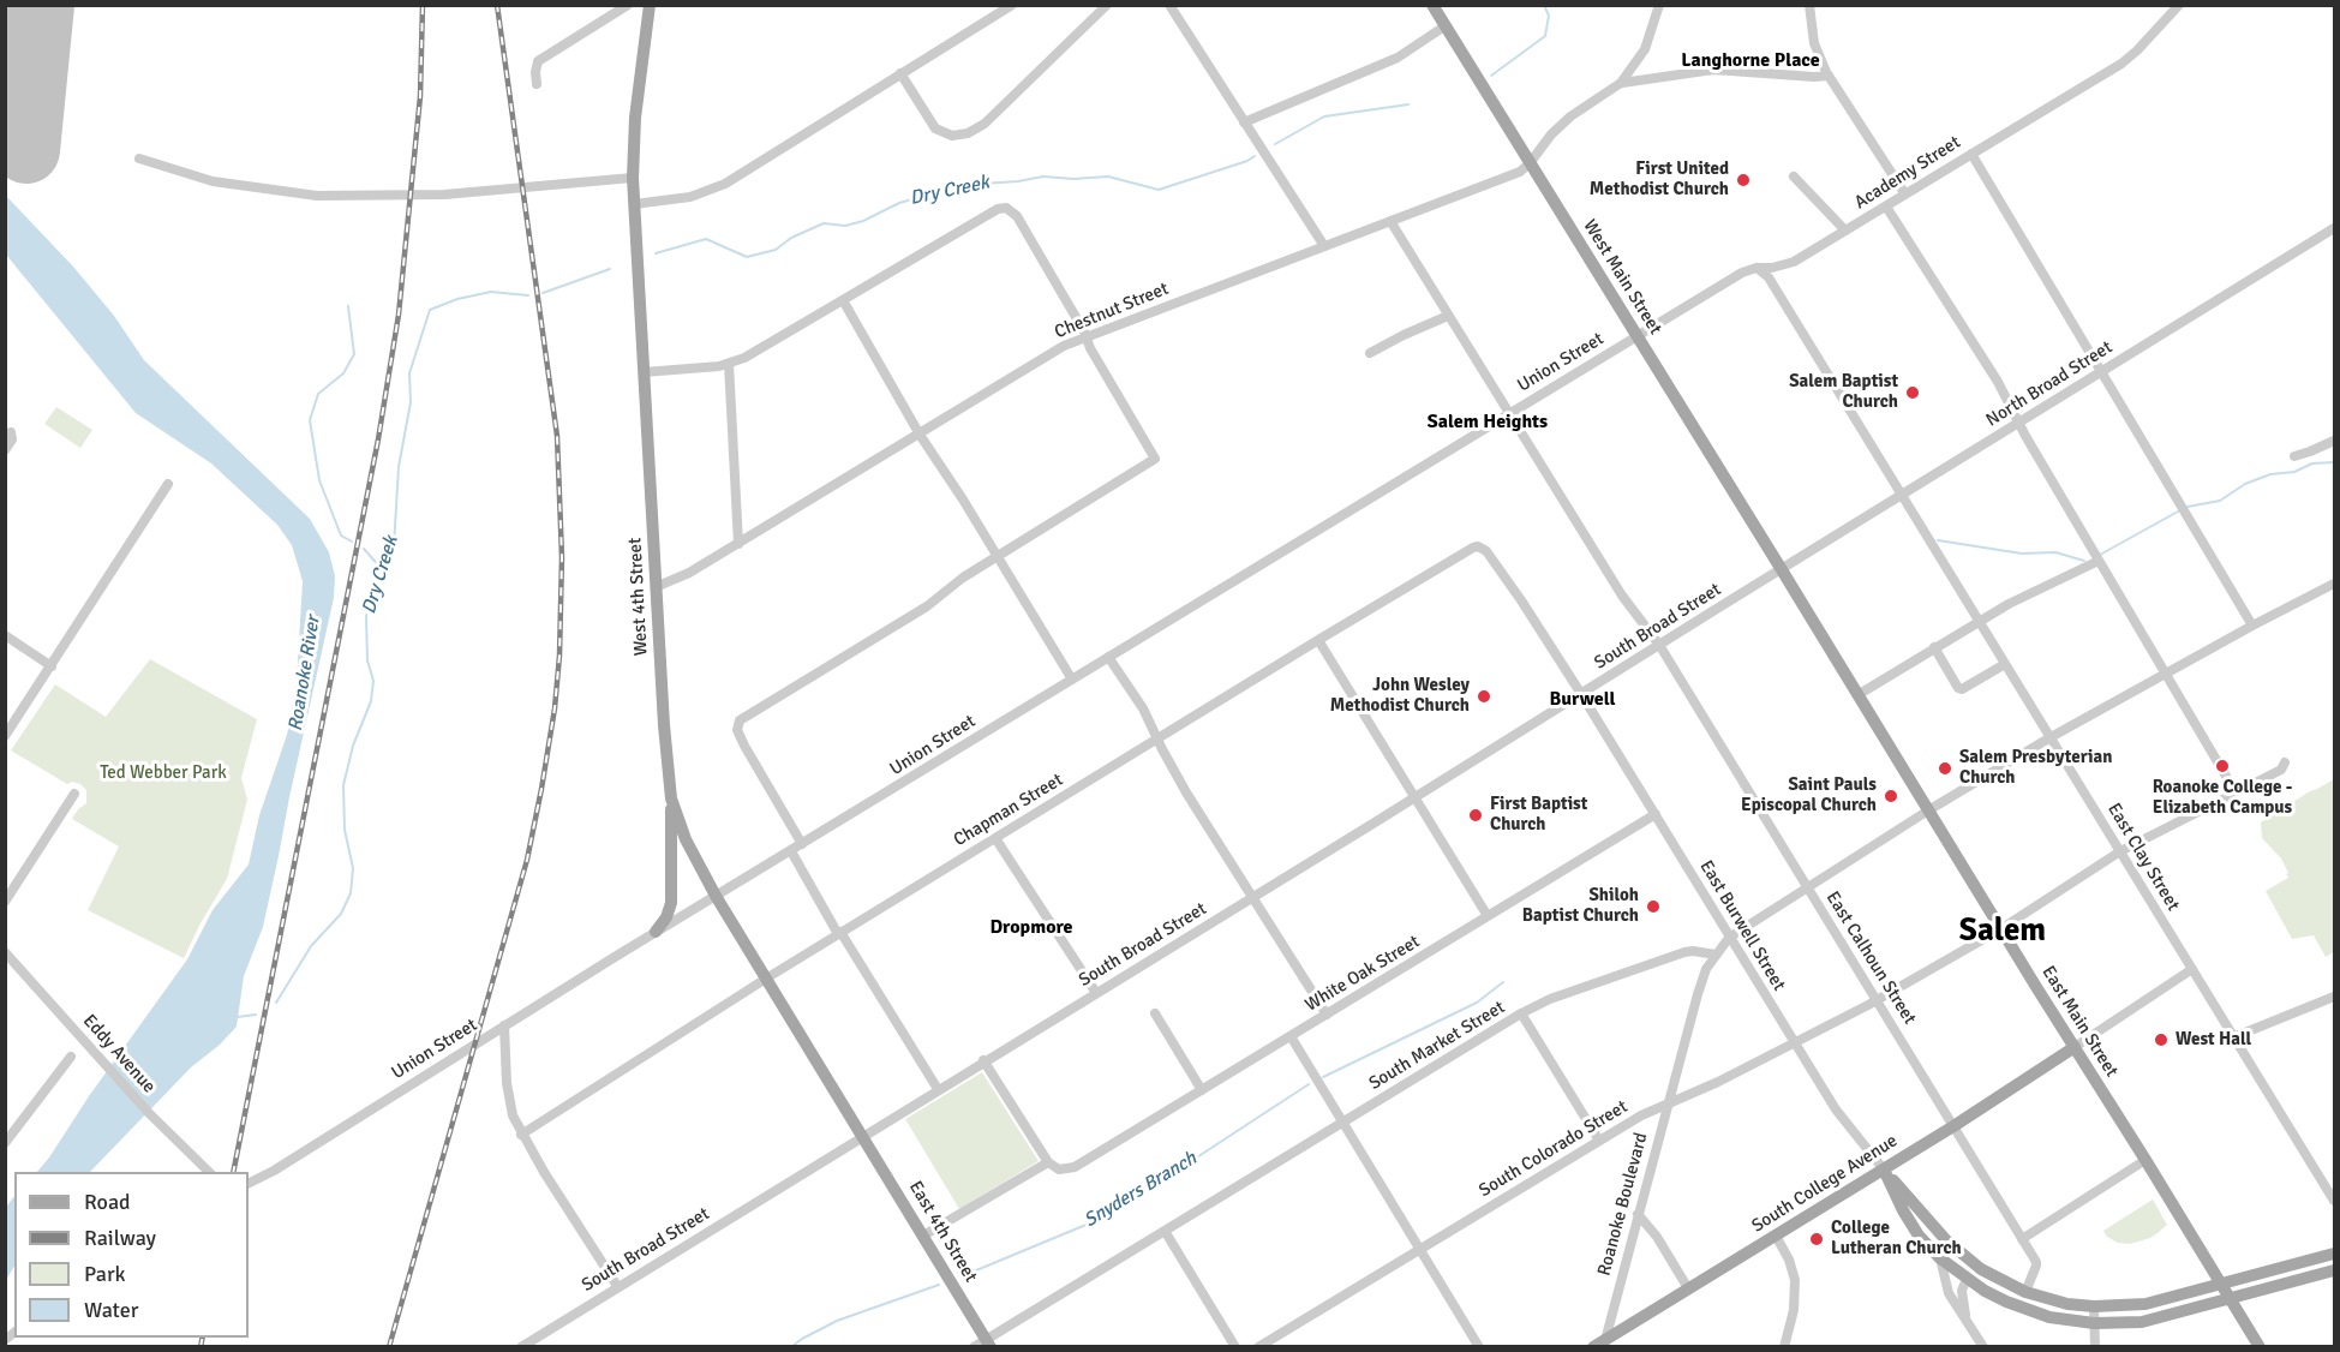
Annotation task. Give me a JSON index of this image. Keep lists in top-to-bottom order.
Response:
{
  "streets": {
    "main road": [
      "West Main Street",
      "West 4th Street",
      "East Main Street",
      "South College Avenue",
      "East 4th Street"
    ],
    "street": [
      "Academy Street",
      "Chestnut Street",
      "Union Street",
      "North Broad Street",
      "South Broad Street",
      "Chapman Street",
      "East Clay Street",
      "East Burwell Street",
      "East Calhoun Street",
      "White Oak Street",
      "South Market Street",
      "Eddy Avenue",
      "South Colorado Street",
      "Roanoke Boulevard"
    ]
  },
  "crossings": [
    ["Academy Street", "West Main Street"],
    ["Academy Street", "Union Street"],
    ["Academy Street", "East Clay Street"],
    ["West Main Street", "Chestnut Street"],
    ["West Main Street", "Union Street"],
    ["West Main Street", "North Broad Street"],
    ["West Main Street", "South Broad Street"],
    ["West Main Street", "East Main Street"],
    ["Chestnut Street", "West 4th Street"],
    ["Chestnut Street", "East Calhoun Street"],
    ["Union Street", "West 4th Street"],
    ["Union Street", "East Calhoun Street"],
    ["North Broad Street", "South Broad Street"],
    ["North Broad Street", "East Clay Street"],
    ["North Broad Street", "East Main Street"],
    ["West 4th Street", "South Broad Street"],
    ["West 4th Street", "Chapman Street"],
    ["West 4th Street", "East 4th Street"],
    ["South Broad Street", "Chapman Street"],
    ["South Broad Street", "East Burwell Street"],
    ["South Broad Street", "East Calhoun Street"],
    ["South Broad Street", "East Main Street"],
    ["South Broad Street", "East 4th Street"],
    ["Chapman Street", "East Burwell Street"],
    ["East Clay Street", "South Colorado Street"],
    ["East Burwell Street", "White Oak Street"],
    ["East Burwell Street", "South Colorado Street"],
    ["East Burwell Street", "South College Avenue"],
    ["East Calhoun Street", "South Colorado Street"],
    ["East Calhoun Street", "South College Avenue"],
    ["East Main Street", "South Colorado Street"],
    ["East Main Street", "South College Avenue"],
    ["South Market Street", "Roanoke Boulevard"],
    ["South Market Street", "East 4th Street"],
    ["South Colorado Street", "Roanoke Boulevard"],
    ["South College Avenue", "Roanoke Boulevard"]
  ],
  "districts": [
    "Langhorne Place",
    "Salem Heights",
    "Burwell",
    "Dropmore",
    "Salem"
  ],
  "water": ["Dry Creek", "Roanoke River", "Snyders Branch"],
  "parks": ["Ted Webber Park"],
  "places": [
    "First United Methodist Church",
    "Salem Baptist Church",
    "John Wesley Methodist Church",
    "Roanoke College - Elizabeth Campus",
    "Salem Presbyterian Church",
    "Saint Pauls Episcopal Church",
    "First Baptist Church",
    "Shiloh Baptist Church",
    "West Hall",
    "College Lutheran Church"
  ],
  "legend": [
    "Road",
    "Railway",
    "Park",
    "Water"
  ]
}
